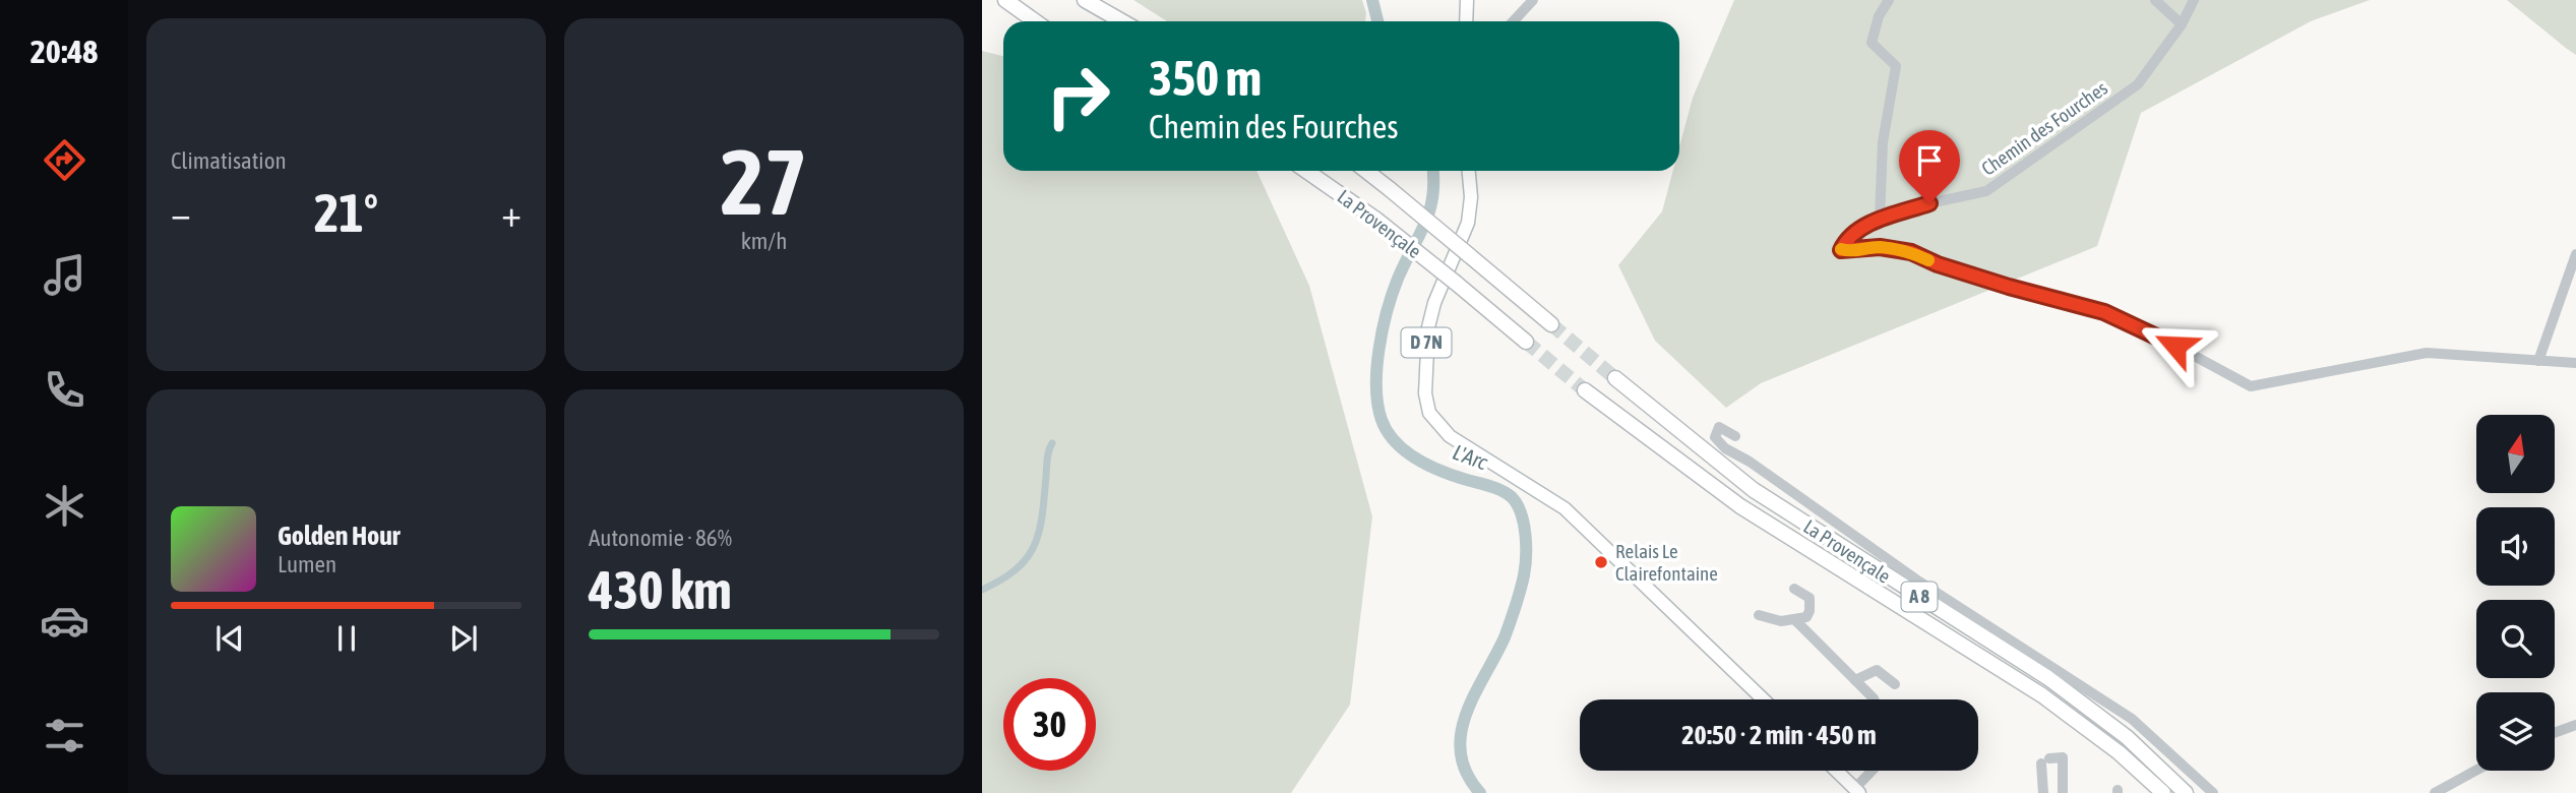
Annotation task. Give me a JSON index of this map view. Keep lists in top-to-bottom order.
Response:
{
  "streets": {
    "highway": ["La Provençale", "A 8"],
    "main road": ["D 7N"],
    "street": ["Chemin des Fourches"]
  },
  "water": ["L'Arc"],
  "places": ["Relais Le Clairefontaine"],
  "north": "top",
  "page": {
    "tabs": "20:48",
    "tile": [
      "Climatisation",
      ["27", "km/h"],
      ["Autonomie · 86%", "430 km"]
    ],
    "turn": ["350 m", "Chemin des Fourches"],
    "heat": ["−", "21°", "+"],
    "song": ["Golden Hour", "Lumen"],
    "limit": "30",
    "trip": "20:50 · 2 min · 450 m"
  }
}
